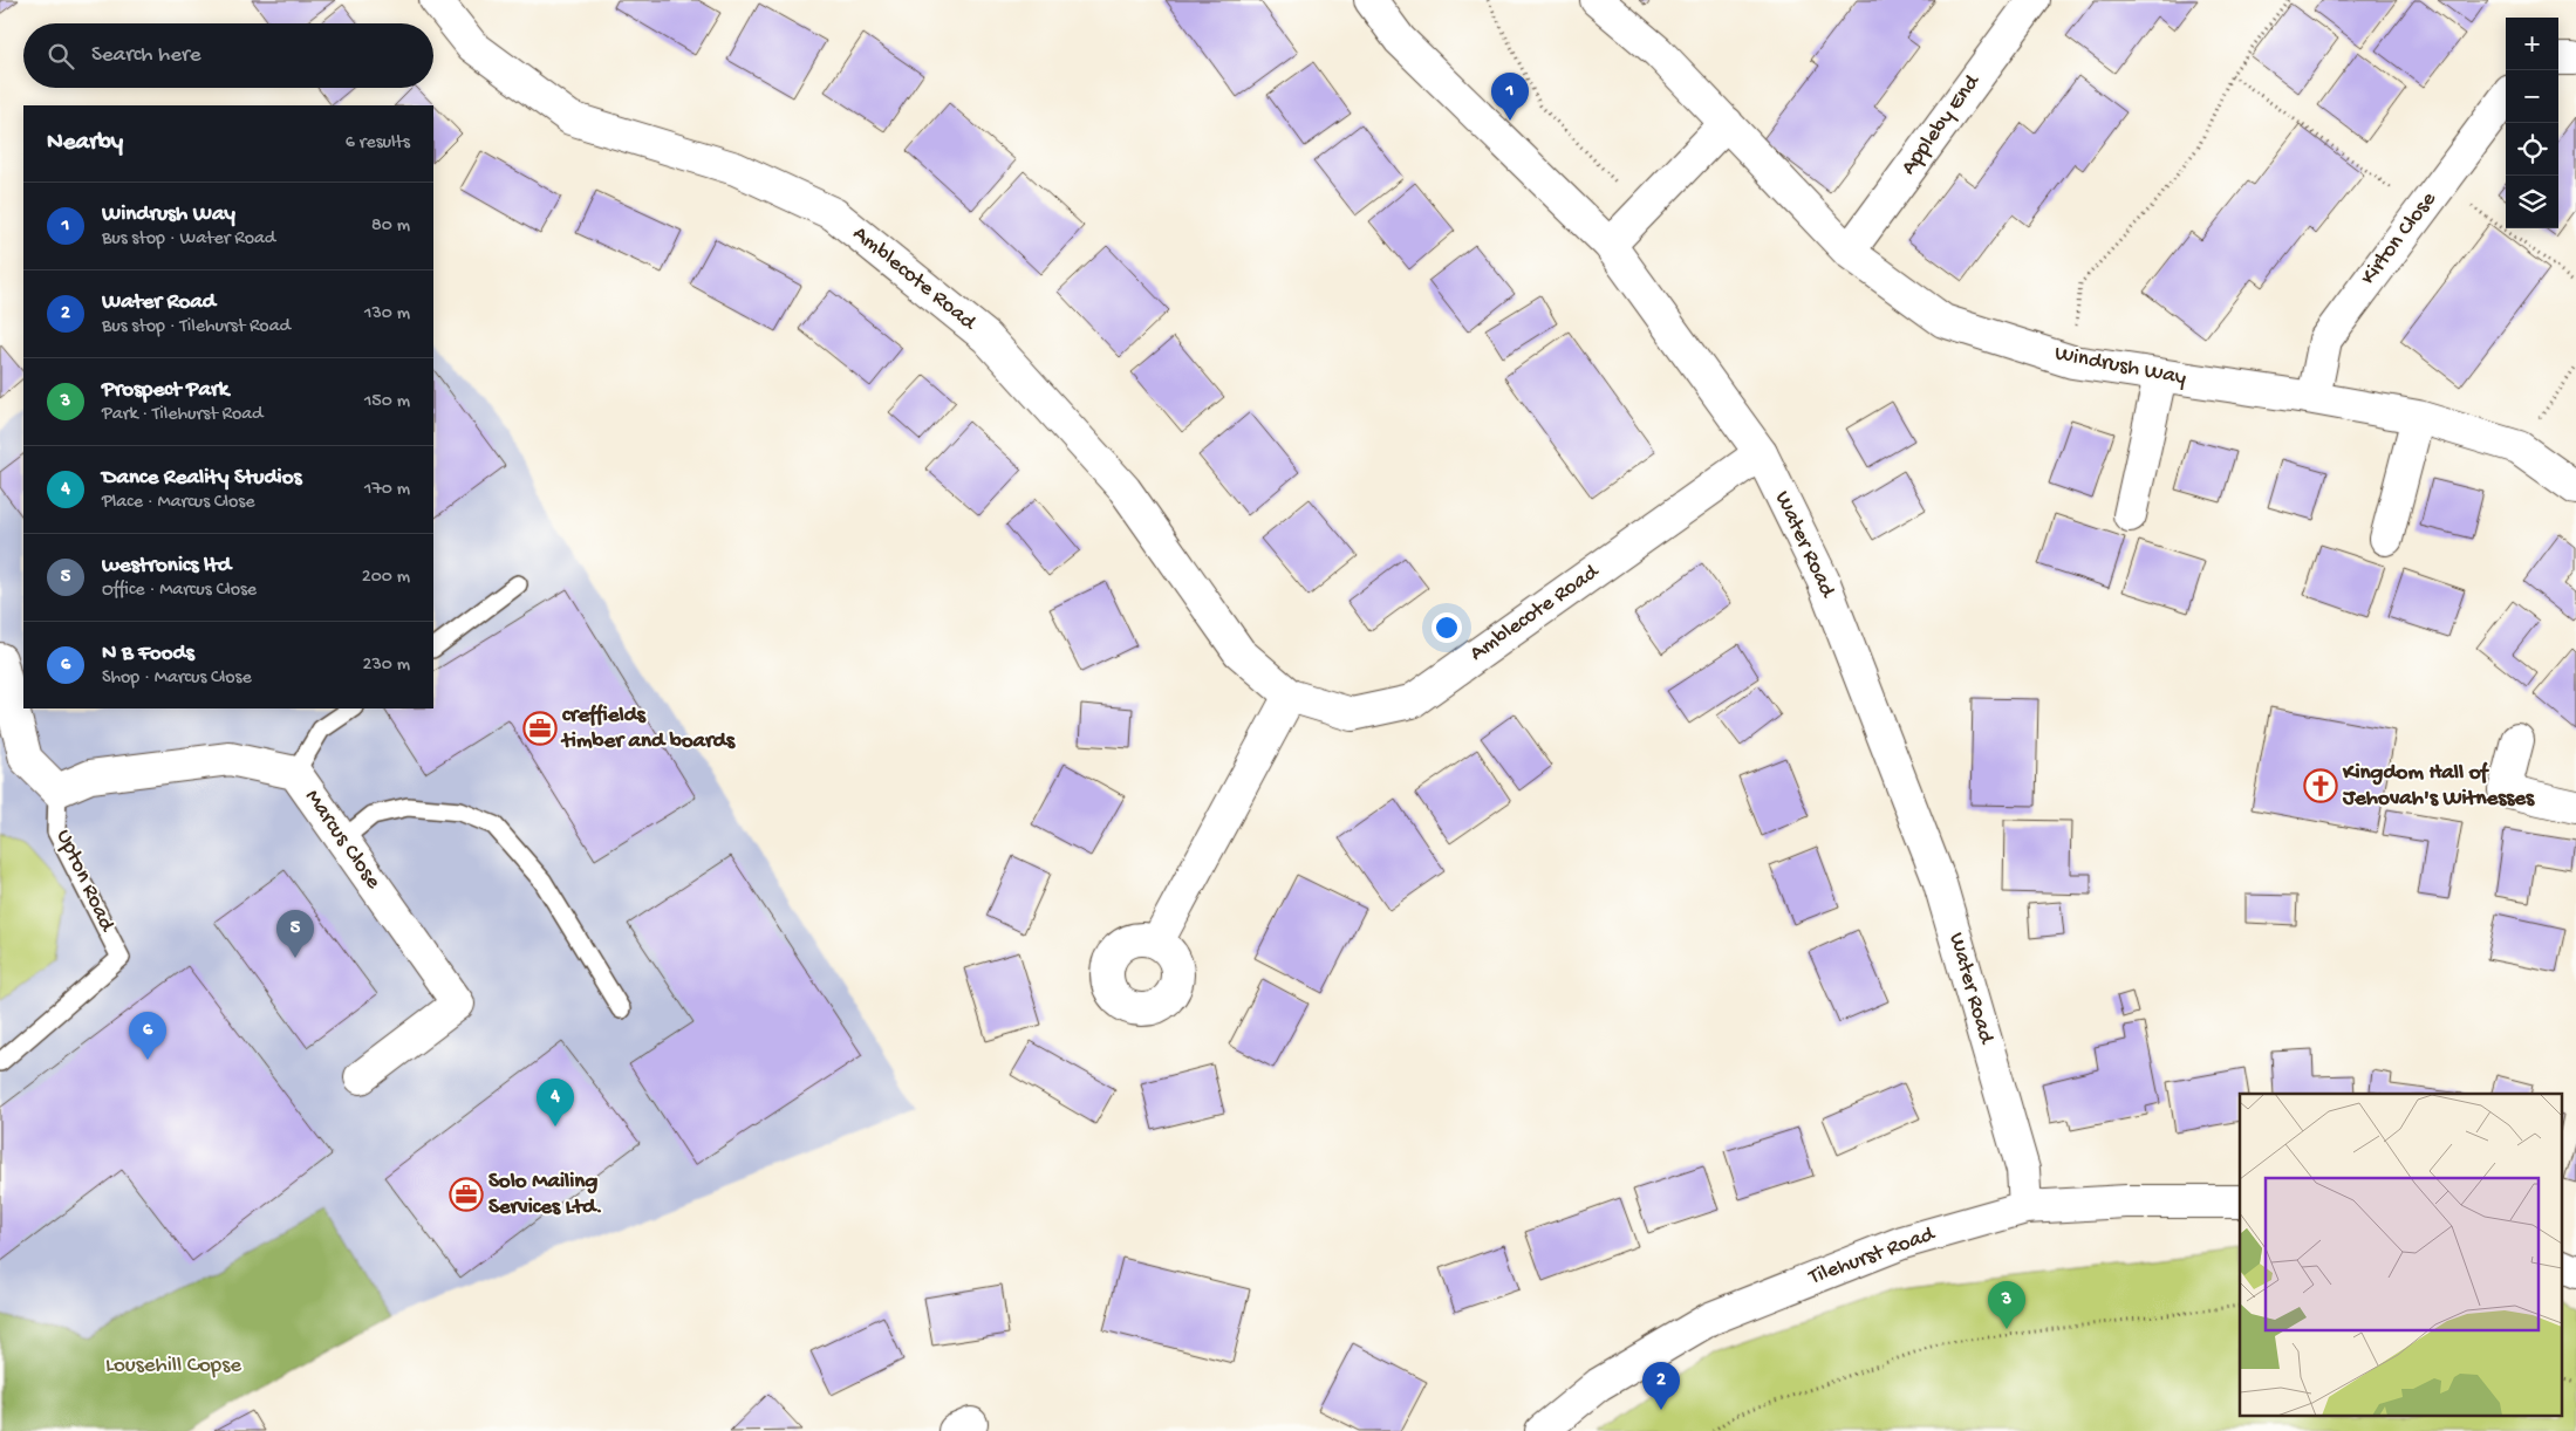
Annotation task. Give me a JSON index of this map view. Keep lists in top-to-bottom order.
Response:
{
  "streets": {
    "street": [
      "Appleby End",
      "Kirton Close",
      "Amblecote Road",
      "Windrush Way",
      "Water Road",
      "Marcus Close",
      "Tilehurst Road"
    ],
    "lane": ["Upton Road"]
  },
  "crossings": [
    ["Appleby End", "Windrush Way"],
    ["Kirton Close", "Windrush Way"],
    ["Amblecote Road", "Water Road"],
    ["Water Road", "Tilehurst Road"],
    ["Marcus Close", "Upton Road"]
  ],
  "parks": ["Lousehill Copse"],
  "places": {
    "office": ["creffields timber and boards", "Solo Mailing Services Ltd."],
    "church": ["Kingdom Hall of Jehovah's Witnesses"]
  },
  "page": {
    "map_buttons": ["+", "−"],
    "search": "Search here",
    "pins": [
      "1",
      "5",
      "6",
      "4",
      "3",
      "2"
    ],
    "heading": ["Nearby", "6 results"],
    "list": [
      {
        "mark": "1",
        "name": "Windrush Way",
        "note": "Bus stop · Water Road",
        "value": "80 m"
      },
      {
        "mark": "2",
        "name": "Water Road",
        "note": "Bus stop · Tilehurst Road",
        "value": "130 m"
      },
      {
        "mark": "3",
        "name": "Prospect Park",
        "note": "Park · Tilehurst Road",
        "value": "150 m"
      },
      {
        "mark": "4",
        "name": "Dance Reality Studios",
        "note": "Place · Marcus Close",
        "value": "170 m"
      },
      {
        "mark": "5",
        "name": "westronics ltd",
        "note": "Office · Marcus Close",
        "value": "200 m"
      },
      {
        "mark": "6",
        "name": "N B Foods",
        "note": "Shop · Marcus Close",
        "value": "230 m"
      }
    ]
  }
}
